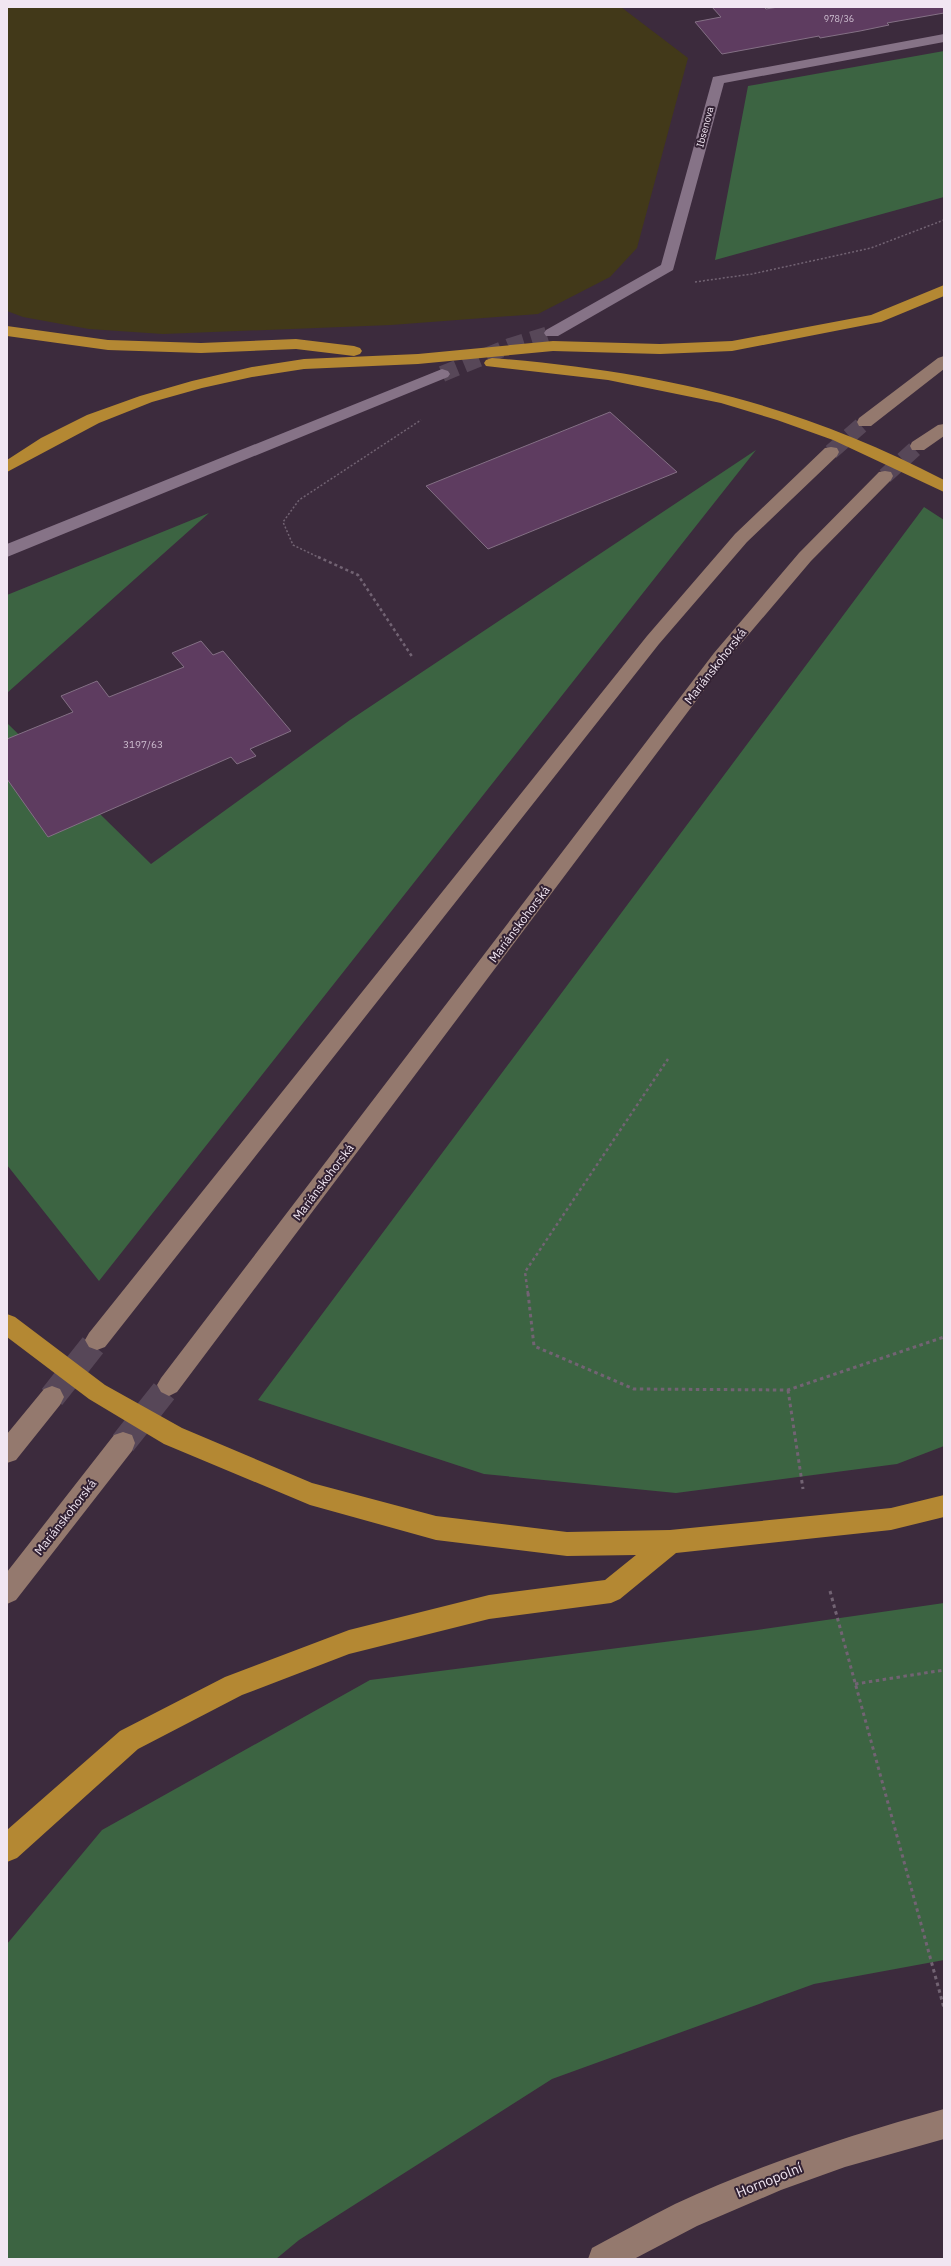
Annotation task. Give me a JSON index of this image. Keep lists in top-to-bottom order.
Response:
{
  "streets": {
    "main road": ["Mariánskohorská", "Hornopolní"],
    "street": ["Ibsenova"]
  },
  "house_numbers": ["978/36", "3197/63"]
}
